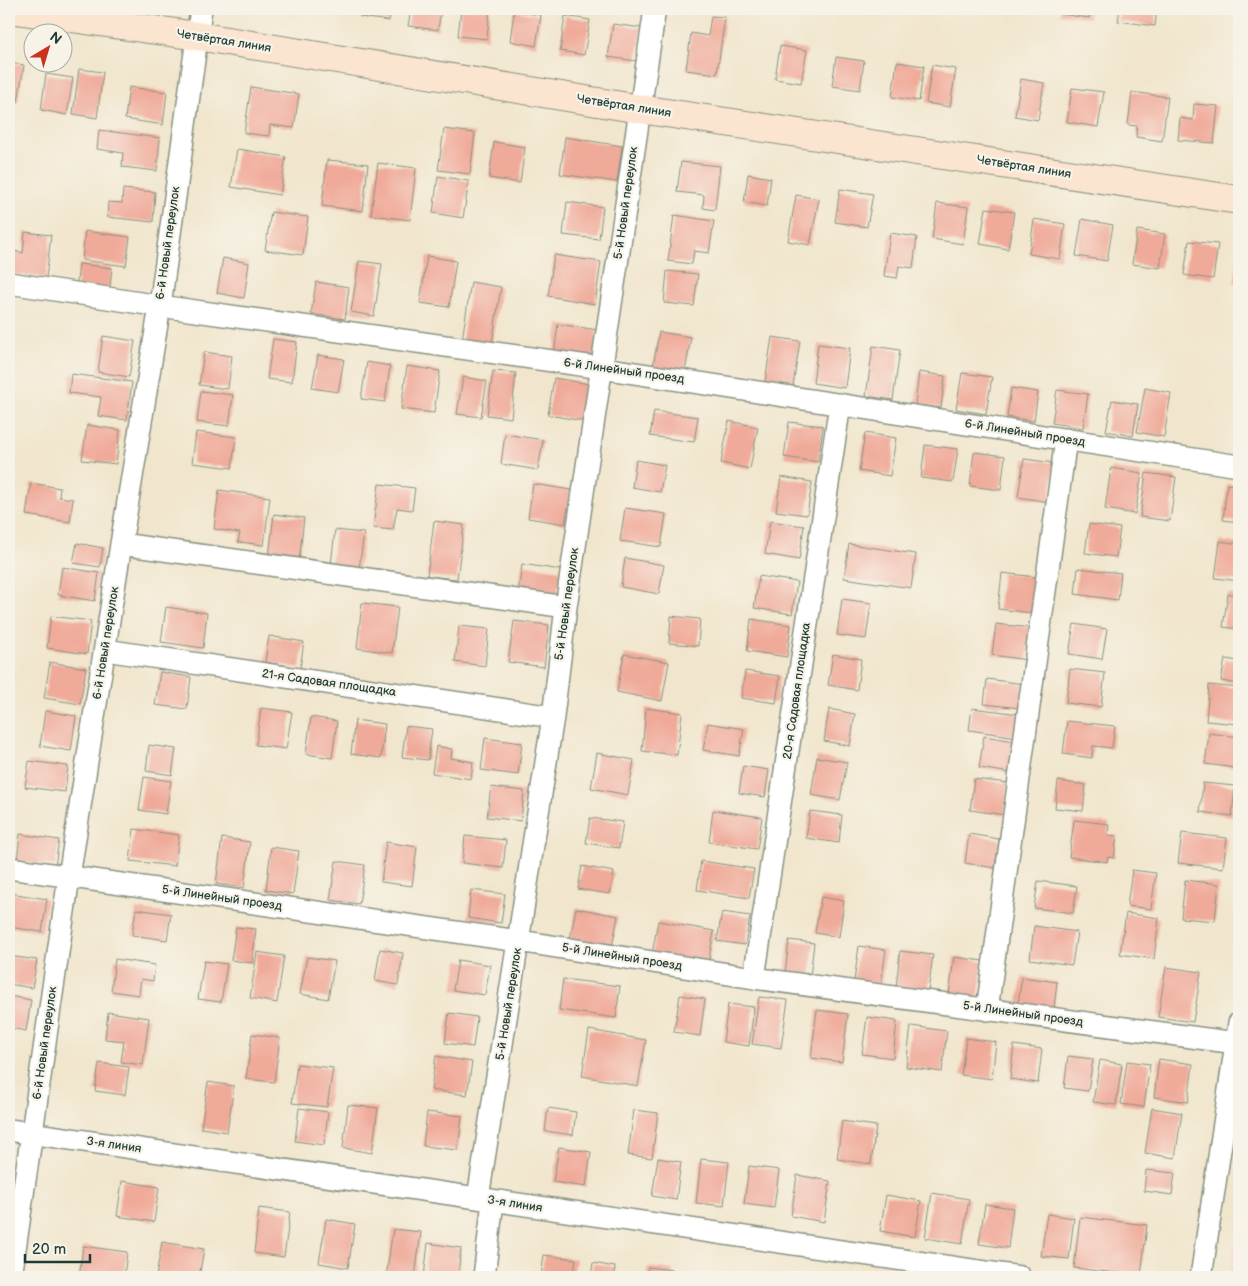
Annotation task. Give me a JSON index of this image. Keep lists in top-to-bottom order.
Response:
{
  "streets": {
    "street": [
      "Четвёртая линия",
      "5-й Новый переулок",
      "6-й Новый переулок",
      "6-й Линейный проезд",
      "21-я Садовая площадка",
      "20-я Садовая площадка",
      "5-й Линейный проезд",
      "3-я линия"
    ]
  },
  "crossings": [
    ["Четвёртая линия", "5-й Новый переулок"],
    ["Четвёртая линия", "6-й Новый переулок"],
    ["5-й Новый переулок", "6-й Линейный проезд"],
    ["5-й Новый переулок", "21-я Садовая площадка"],
    ["5-й Новый переулок", "5-й Линейный проезд"],
    ["5-й Новый переулок", "3-я линия"],
    ["6-й Новый переулок", "6-й Линейный проезд"],
    ["6-й Новый переулок", "21-я Садовая площадка"],
    ["6-й Новый переулок", "5-й Линейный проезд"],
    ["6-й Новый переулок", "3-я линия"],
    ["6-й Линейный проезд", "20-я Садовая площадка"],
    ["20-я Садовая площадка", "5-й Линейный проезд"]
  ],
  "scale_bar": "20 m",
  "north": "top right"
}
